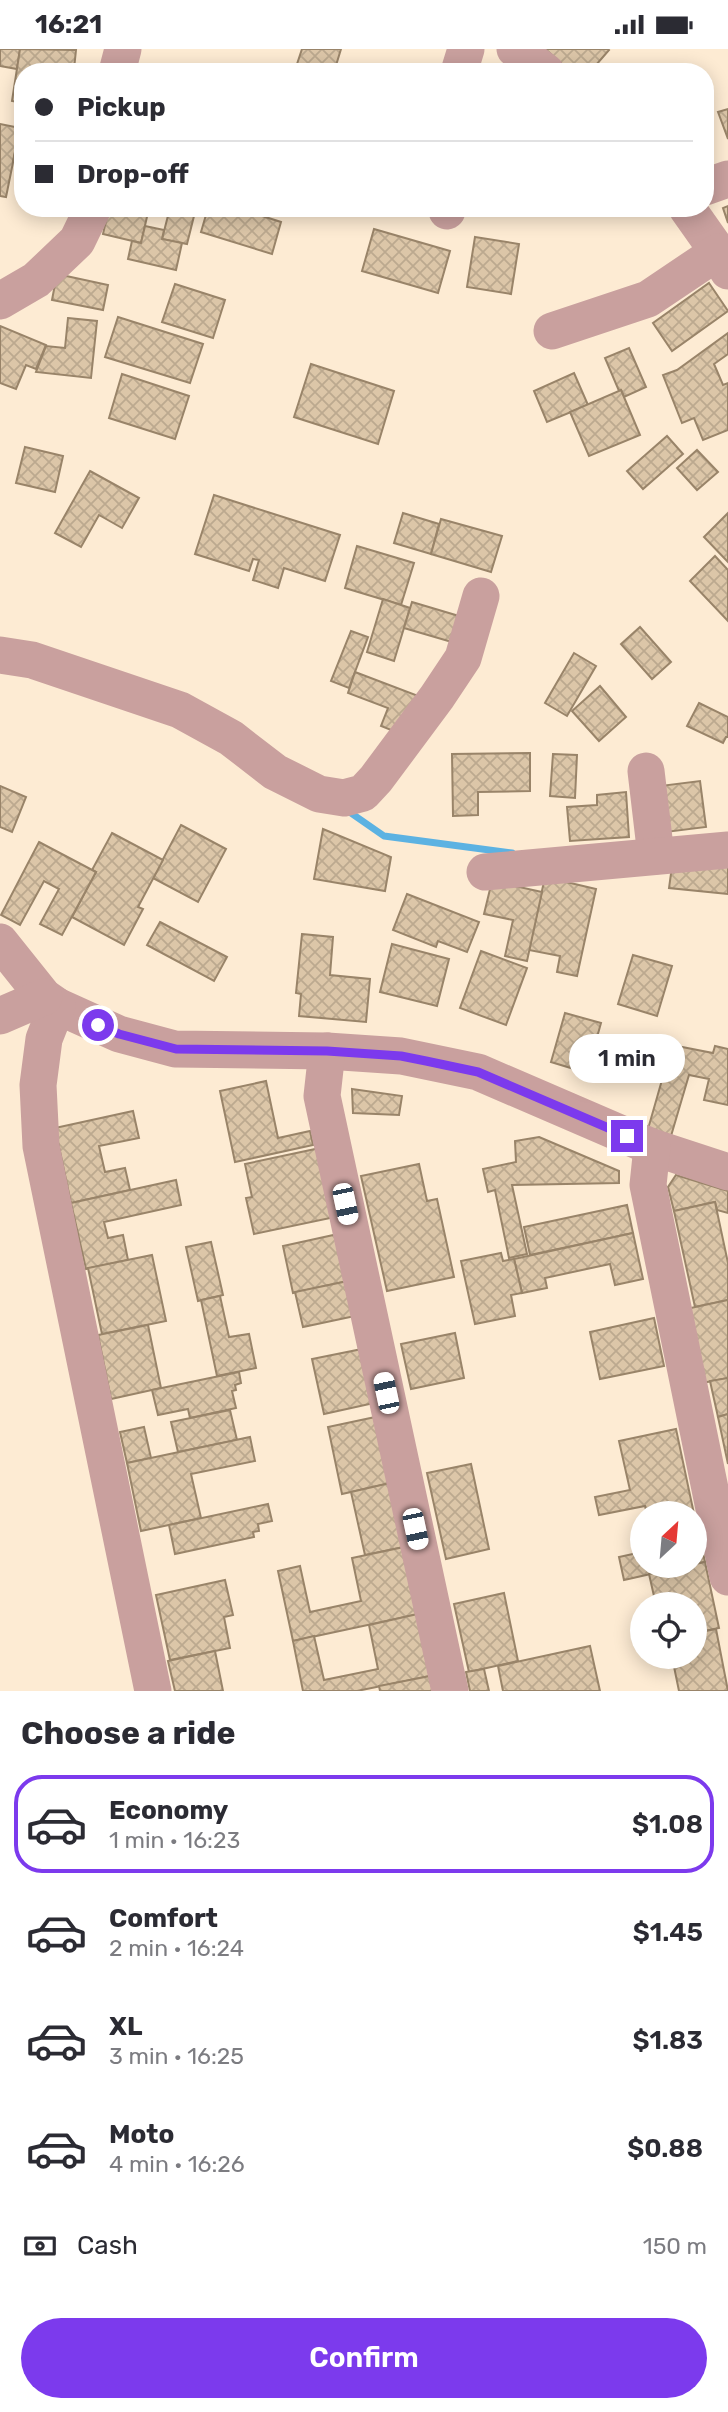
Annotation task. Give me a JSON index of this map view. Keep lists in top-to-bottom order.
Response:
{
  "north": "top right",
  "page": {
    "status": "16:21",
    "banner": ["Pickup", "Drop-off"],
    "bubble": "1 min",
    "heading": "Choose a ride",
    "list": [
      {
        "name": "Economy",
        "note": "1 min · 16:23",
        "value": "$1.08"
      },
      {
        "name": "Comfort",
        "note": "2 min · 16:24",
        "value": "$1.45"
      },
      {
        "name": "XL",
        "note": "3 min · 16:25",
        "value": "$1.83"
      },
      {
        "name": "Moto",
        "note": "4 min · 16:26",
        "value": "$0.88"
      }
    ],
    "pay": ["Cash", "150 m"],
    "buttons": "Confirm"
  }
}
